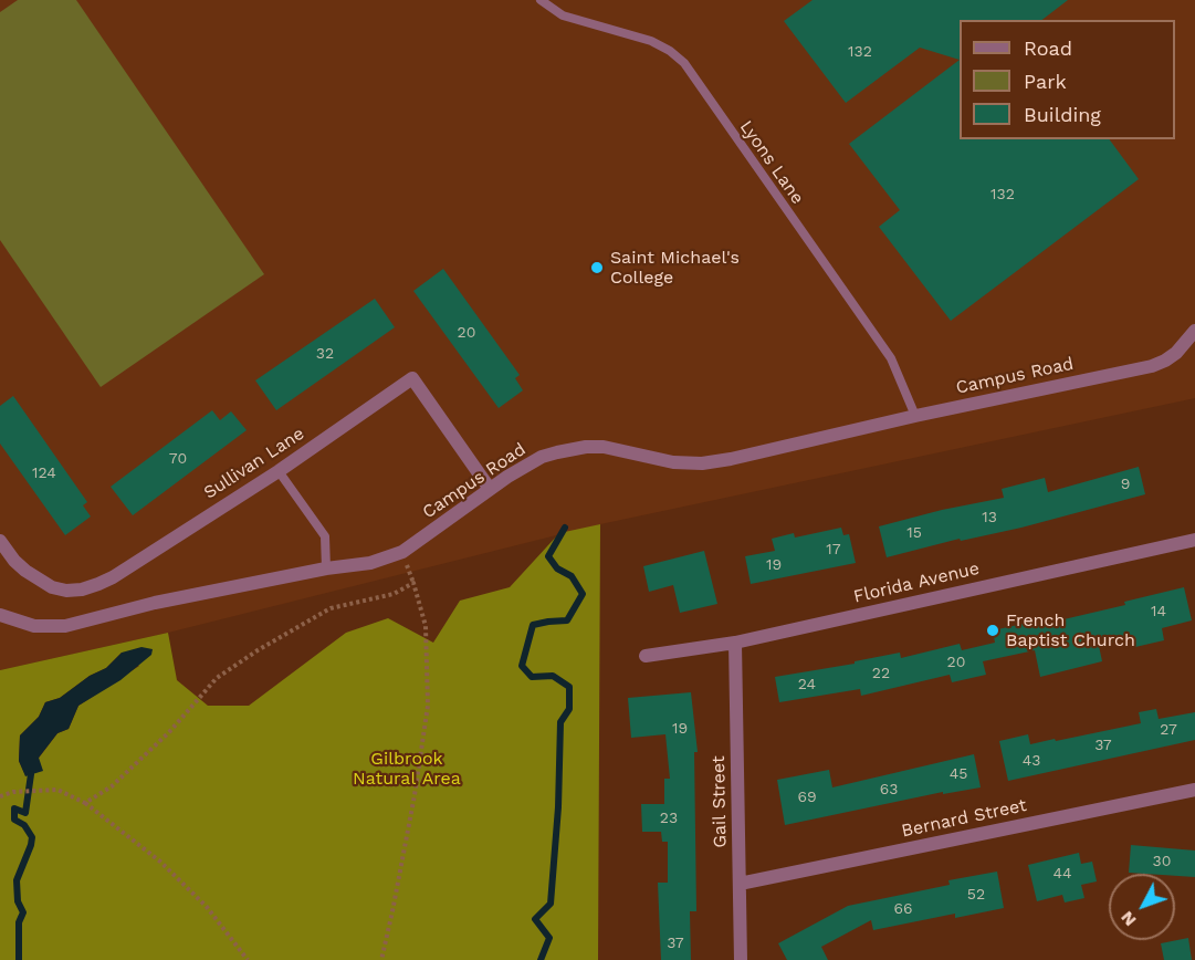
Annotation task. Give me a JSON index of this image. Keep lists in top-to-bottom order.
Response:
{
  "streets": {
    "street": [
      "Campus Road",
      "Sullivan Lane",
      "Florida Avenue",
      "Gail Street",
      "Bernard Street"
    ],
    "lane": ["Lyons Lane"]
  },
  "crossings": [
    ["Lyons Lane", "Campus Road"],
    ["Campus Road", "Sullivan Lane"],
    ["Florida Avenue", "Gail Street"],
    ["Gail Street", "Bernard Street"]
  ],
  "parks": ["Gilbrook Natural Area"],
  "places": ["Saint Michael's College", "French Baptist Church"],
  "house_numbers": [
    "132",
    "132",
    "20",
    "32",
    "70",
    "124",
    "9",
    "13",
    "15",
    "17",
    "19",
    "14",
    "20",
    "22",
    "24",
    "19",
    "27",
    "37",
    "43",
    "45",
    "63",
    "69",
    "23",
    "30",
    "44",
    "52",
    "66",
    "37"
  ],
  "legend": ["Road", "Park", "Building"],
  "north": "bottom left"
}
